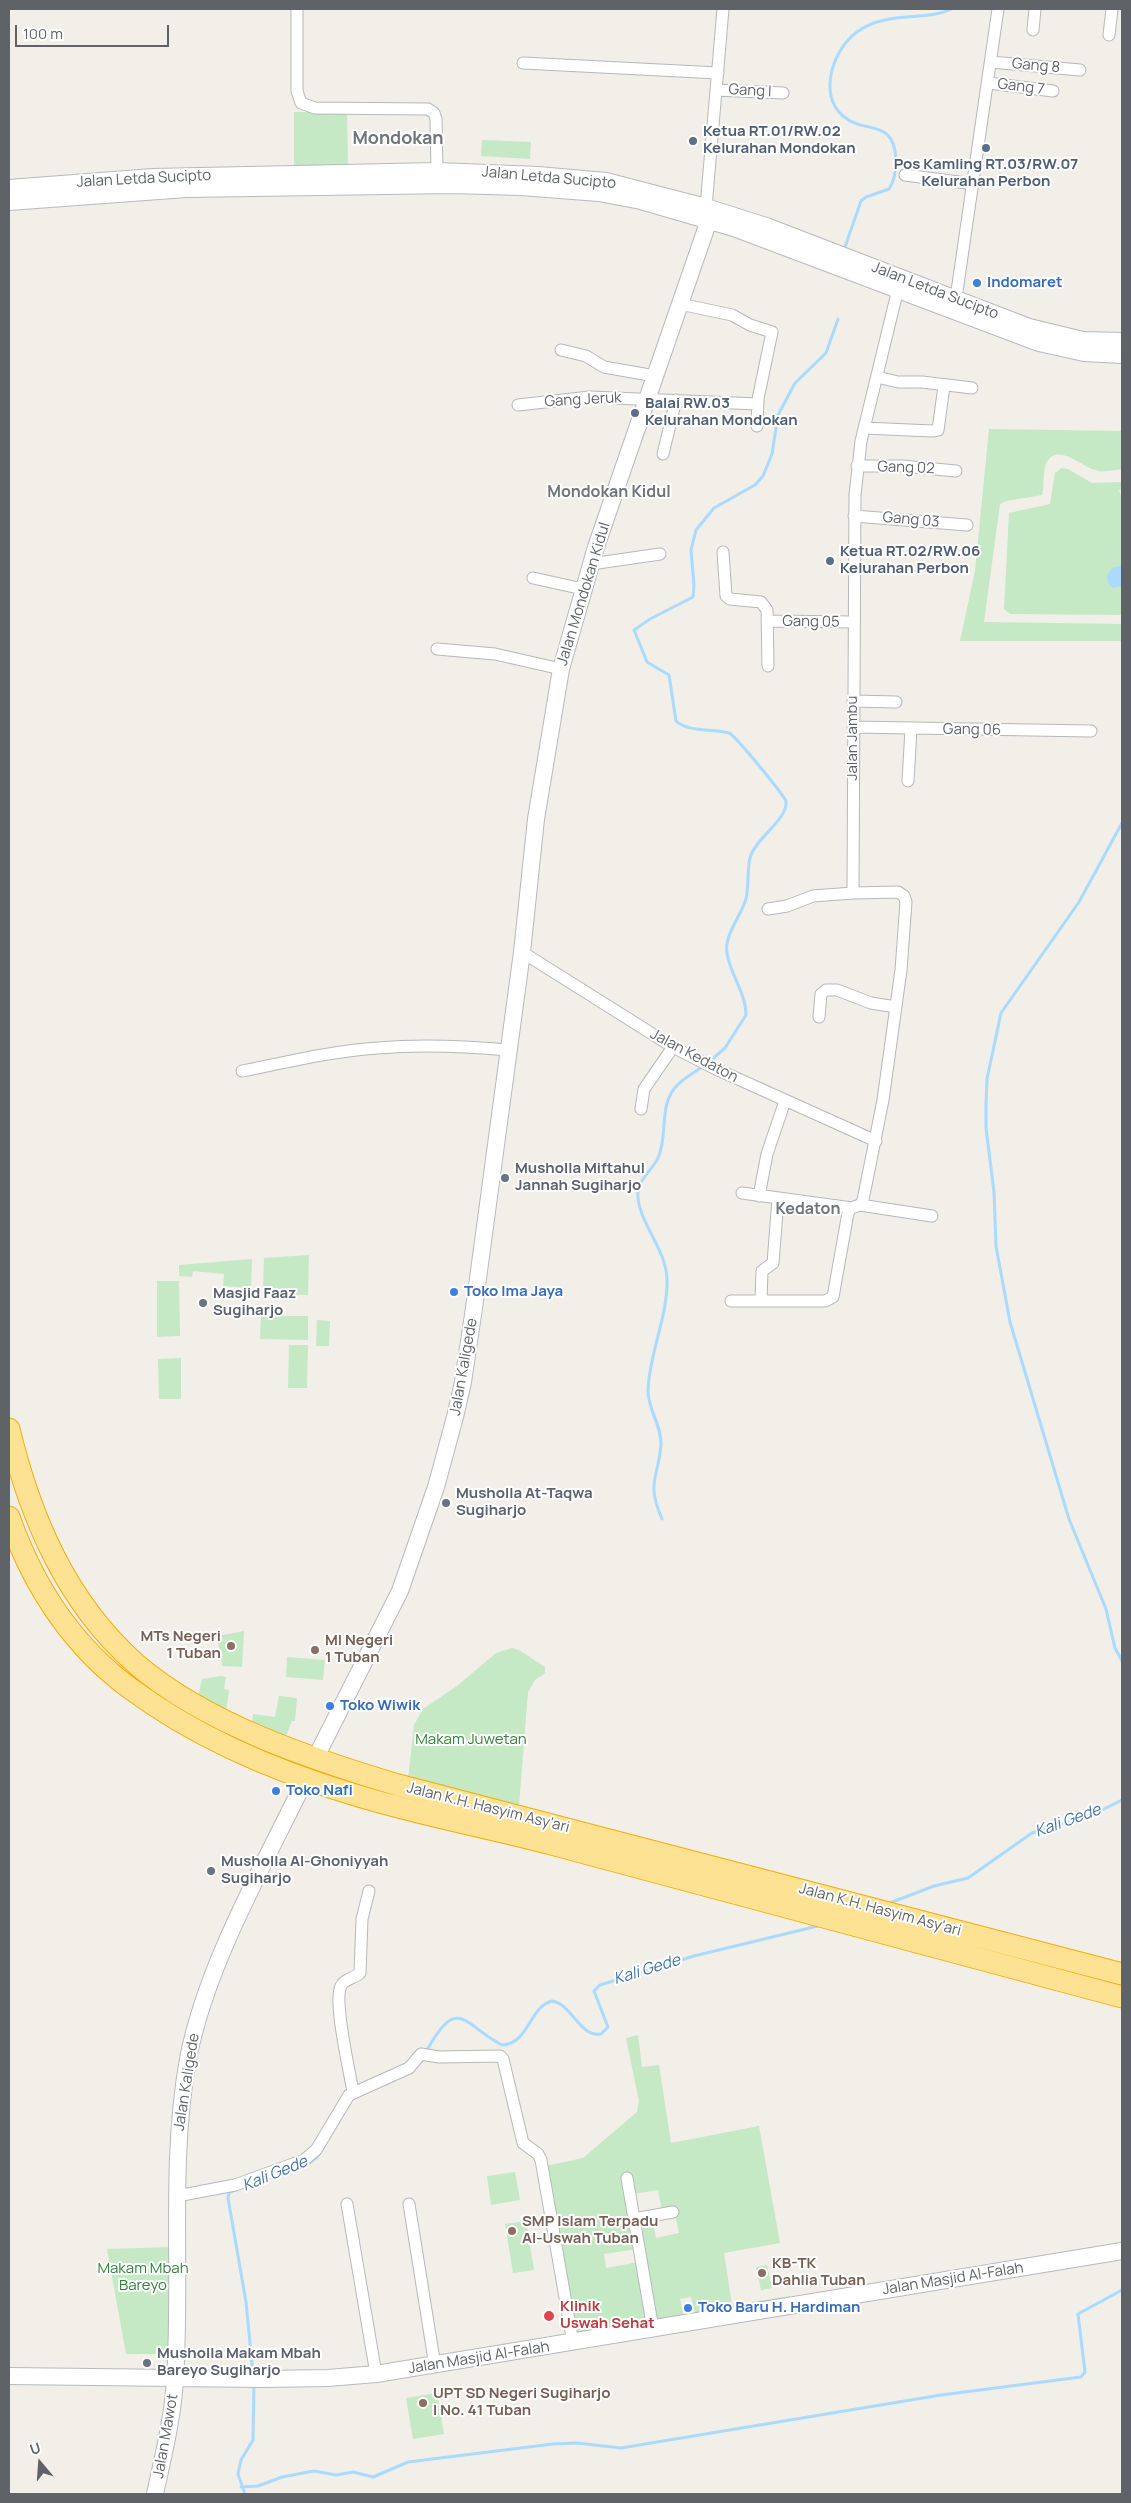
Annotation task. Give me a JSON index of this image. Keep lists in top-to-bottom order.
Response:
{
  "streets": {
    "highway": ["Jalan K.H. Hasyim Asy'ari"],
    "street": [
      "Gang 8",
      "Gang 7",
      "Gang I",
      "Jalan Letda Sucipto",
      "Gang Jeruk",
      "Gang 02",
      "Gang 03",
      "Jalan Mondokan Kidul",
      "Gang 05",
      "Gang 06",
      "Jalan Jambu",
      "Jalan Kedaton",
      "Jalan Kaligede",
      "Jalan Masjid Al-Falah",
      "Jalan Mawot"
    ]
  },
  "crossings": [
    ["Jalan Letda Sucipto", "Jalan Mondokan Kidul"],
    ["Jalan Letda Sucipto", "Jalan Jambu"],
    ["Gang Jeruk", "Jalan Mondokan Kidul"],
    ["Gang 02", "Jalan Jambu"],
    ["Gang 03", "Jalan Jambu"],
    ["Jalan Mondokan Kidul", "Jalan Kedaton"],
    ["Jalan Mondokan Kidul", "Jalan Kaligede"],
    ["Gang 05", "Jalan Jambu"],
    ["Gang 06", "Jalan Jambu"],
    ["Jalan Kedaton", "Jalan Kaligede"],
    ["Jalan Kaligede", "Jalan K.H. Hasyim Asy'ari"],
    ["Jalan Kaligede", "Jalan Masjid Al-Falah"],
    ["Jalan Kaligede", "Jalan Mawot"],
    ["Jalan Masjid Al-Falah", "Jalan Mawot"]
  ],
  "districts": ["Mondokan", "Mondokan Kidul", "Kedaton"],
  "water": ["Kali Gede"],
  "parks": ["Makam Juwetan", "Makam Mbah Bareyo"],
  "places": [
    "Ketua RT.01/RW.02 Kelurahan Mondokan",
    "Pos Kamling RT.03/RW.07 Kelurahan Perbon",
    "Indomaret",
    "Balai RW.03 Kelurahan Mondokan",
    "Ketua RT.02/RW.06 Kelurahan Perbon",
    "Musholla Miftahul Jannah Sugiharjo",
    "Toko Ima Jaya",
    "Masjid Faaz Sugiharjo",
    "Musholla At-Taqwa Sugiharjo",
    "MTs Negeri 1 Tuban",
    "MI Negeri 1 Tuban",
    "Toko Wiwik",
    "Toko Nafi",
    "Musholla Al-Ghoniyyah Sugiharjo",
    "SMP Islam Terpadu Al-Uswah Tuban",
    "KB-TK Dahlia Tuban",
    "Toko Baru H. Hardiman",
    "Klinik Uswah Sehat",
    "Musholla Makam Mbah Bareyo Sugiharjo",
    "UPT SD Negeri Sugiharjo I No. 41 Tuban"
  ],
  "scale_bar": "100 m",
  "north": "top"
}
